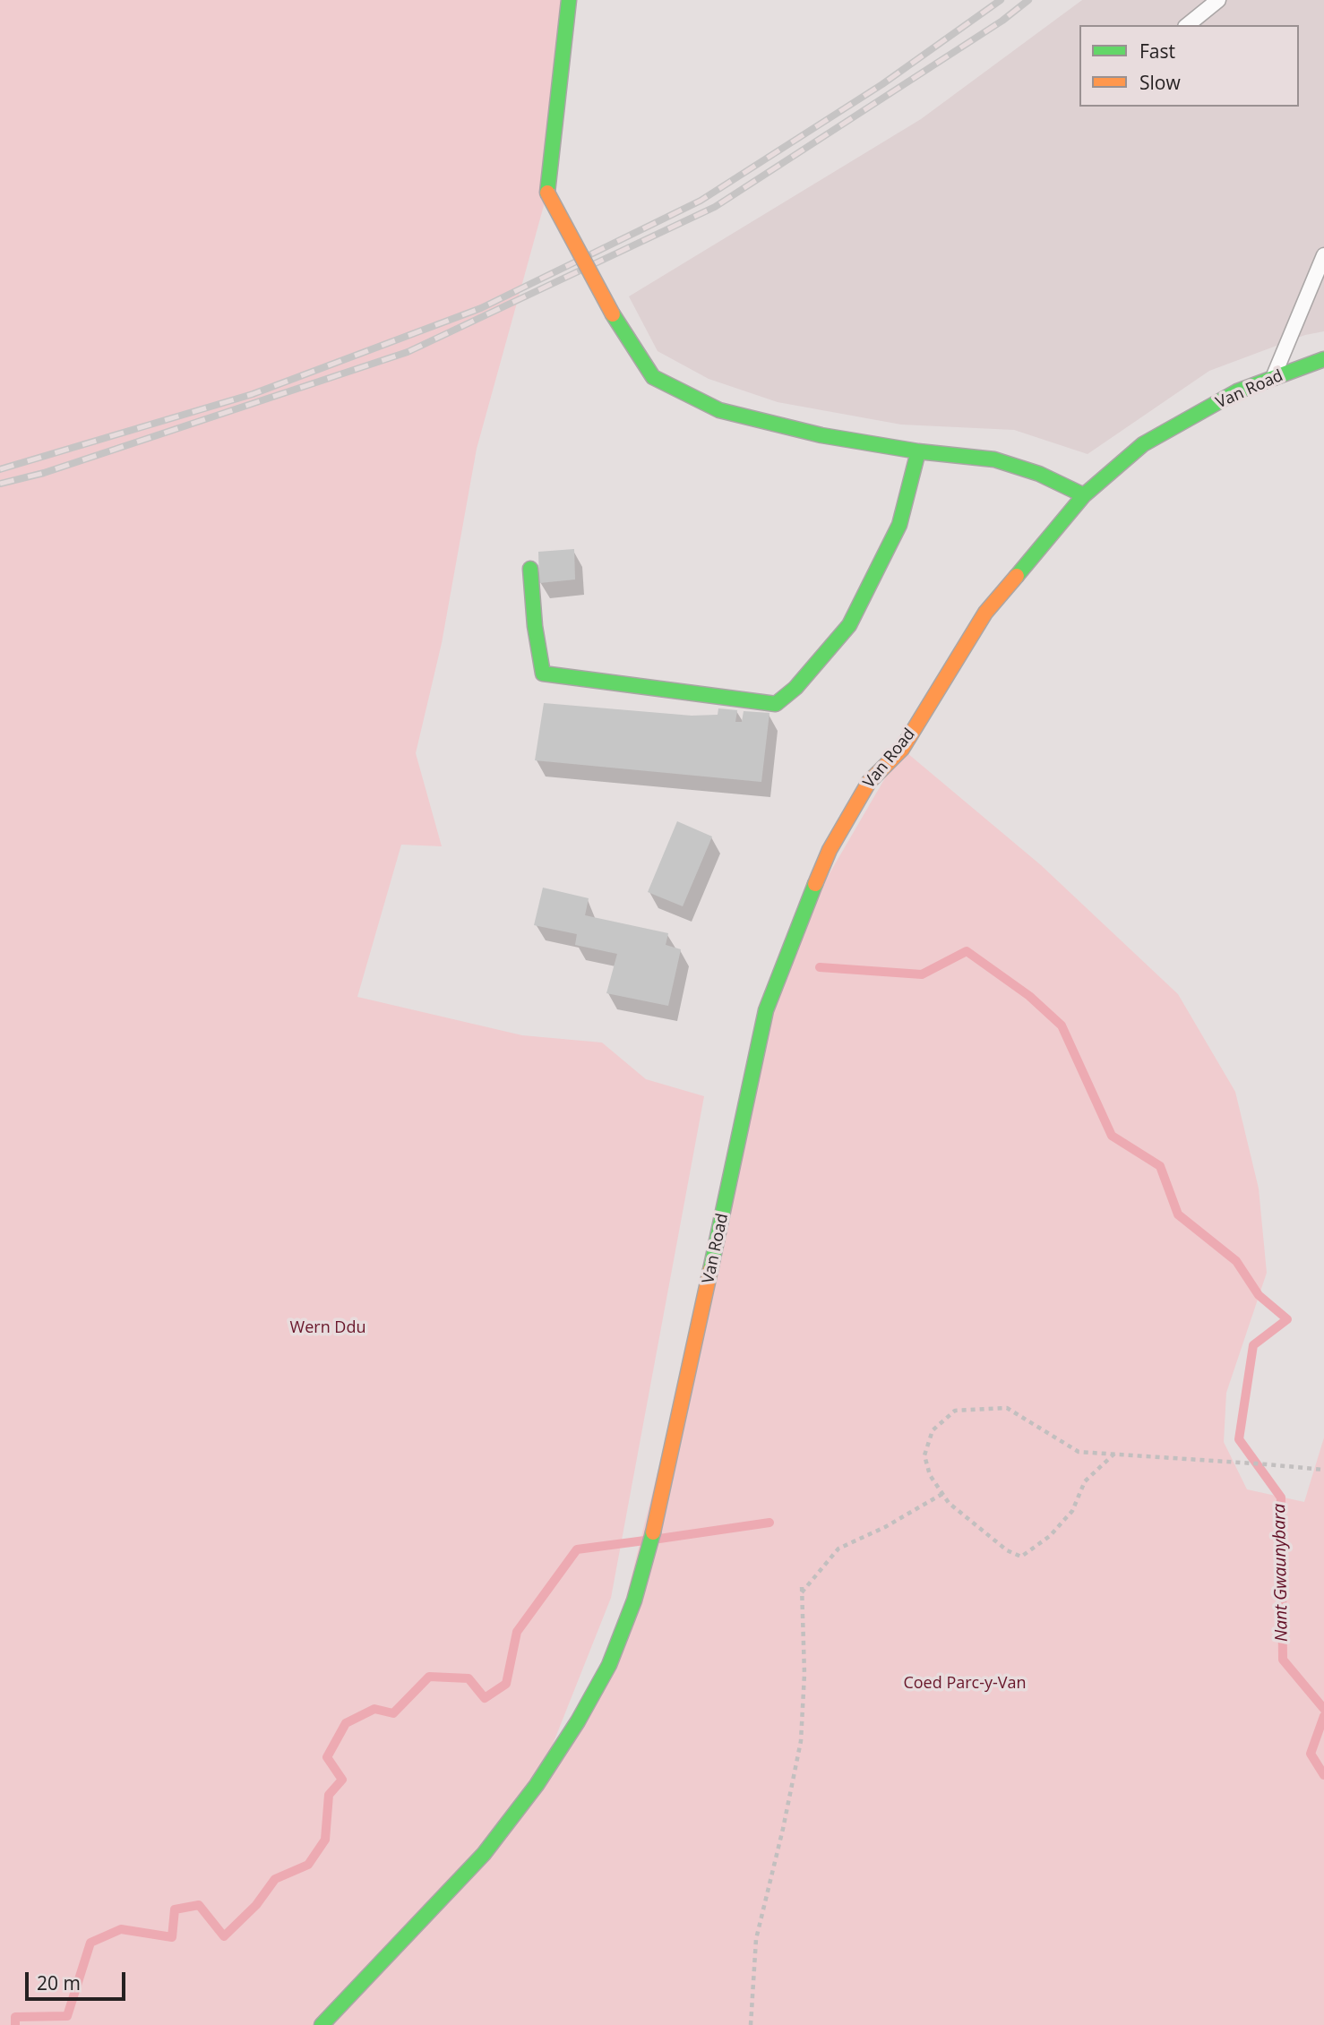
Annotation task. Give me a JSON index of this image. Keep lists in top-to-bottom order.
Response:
{
  "streets": {
    "street": ["Van Road"]
  },
  "water": ["Nant Gwaunybara"],
  "parks": ["Wern Ddu", "Coed Parc-y-Van"],
  "legend": ["Fast", "Slow"],
  "scale_bar": "20 m"
}
